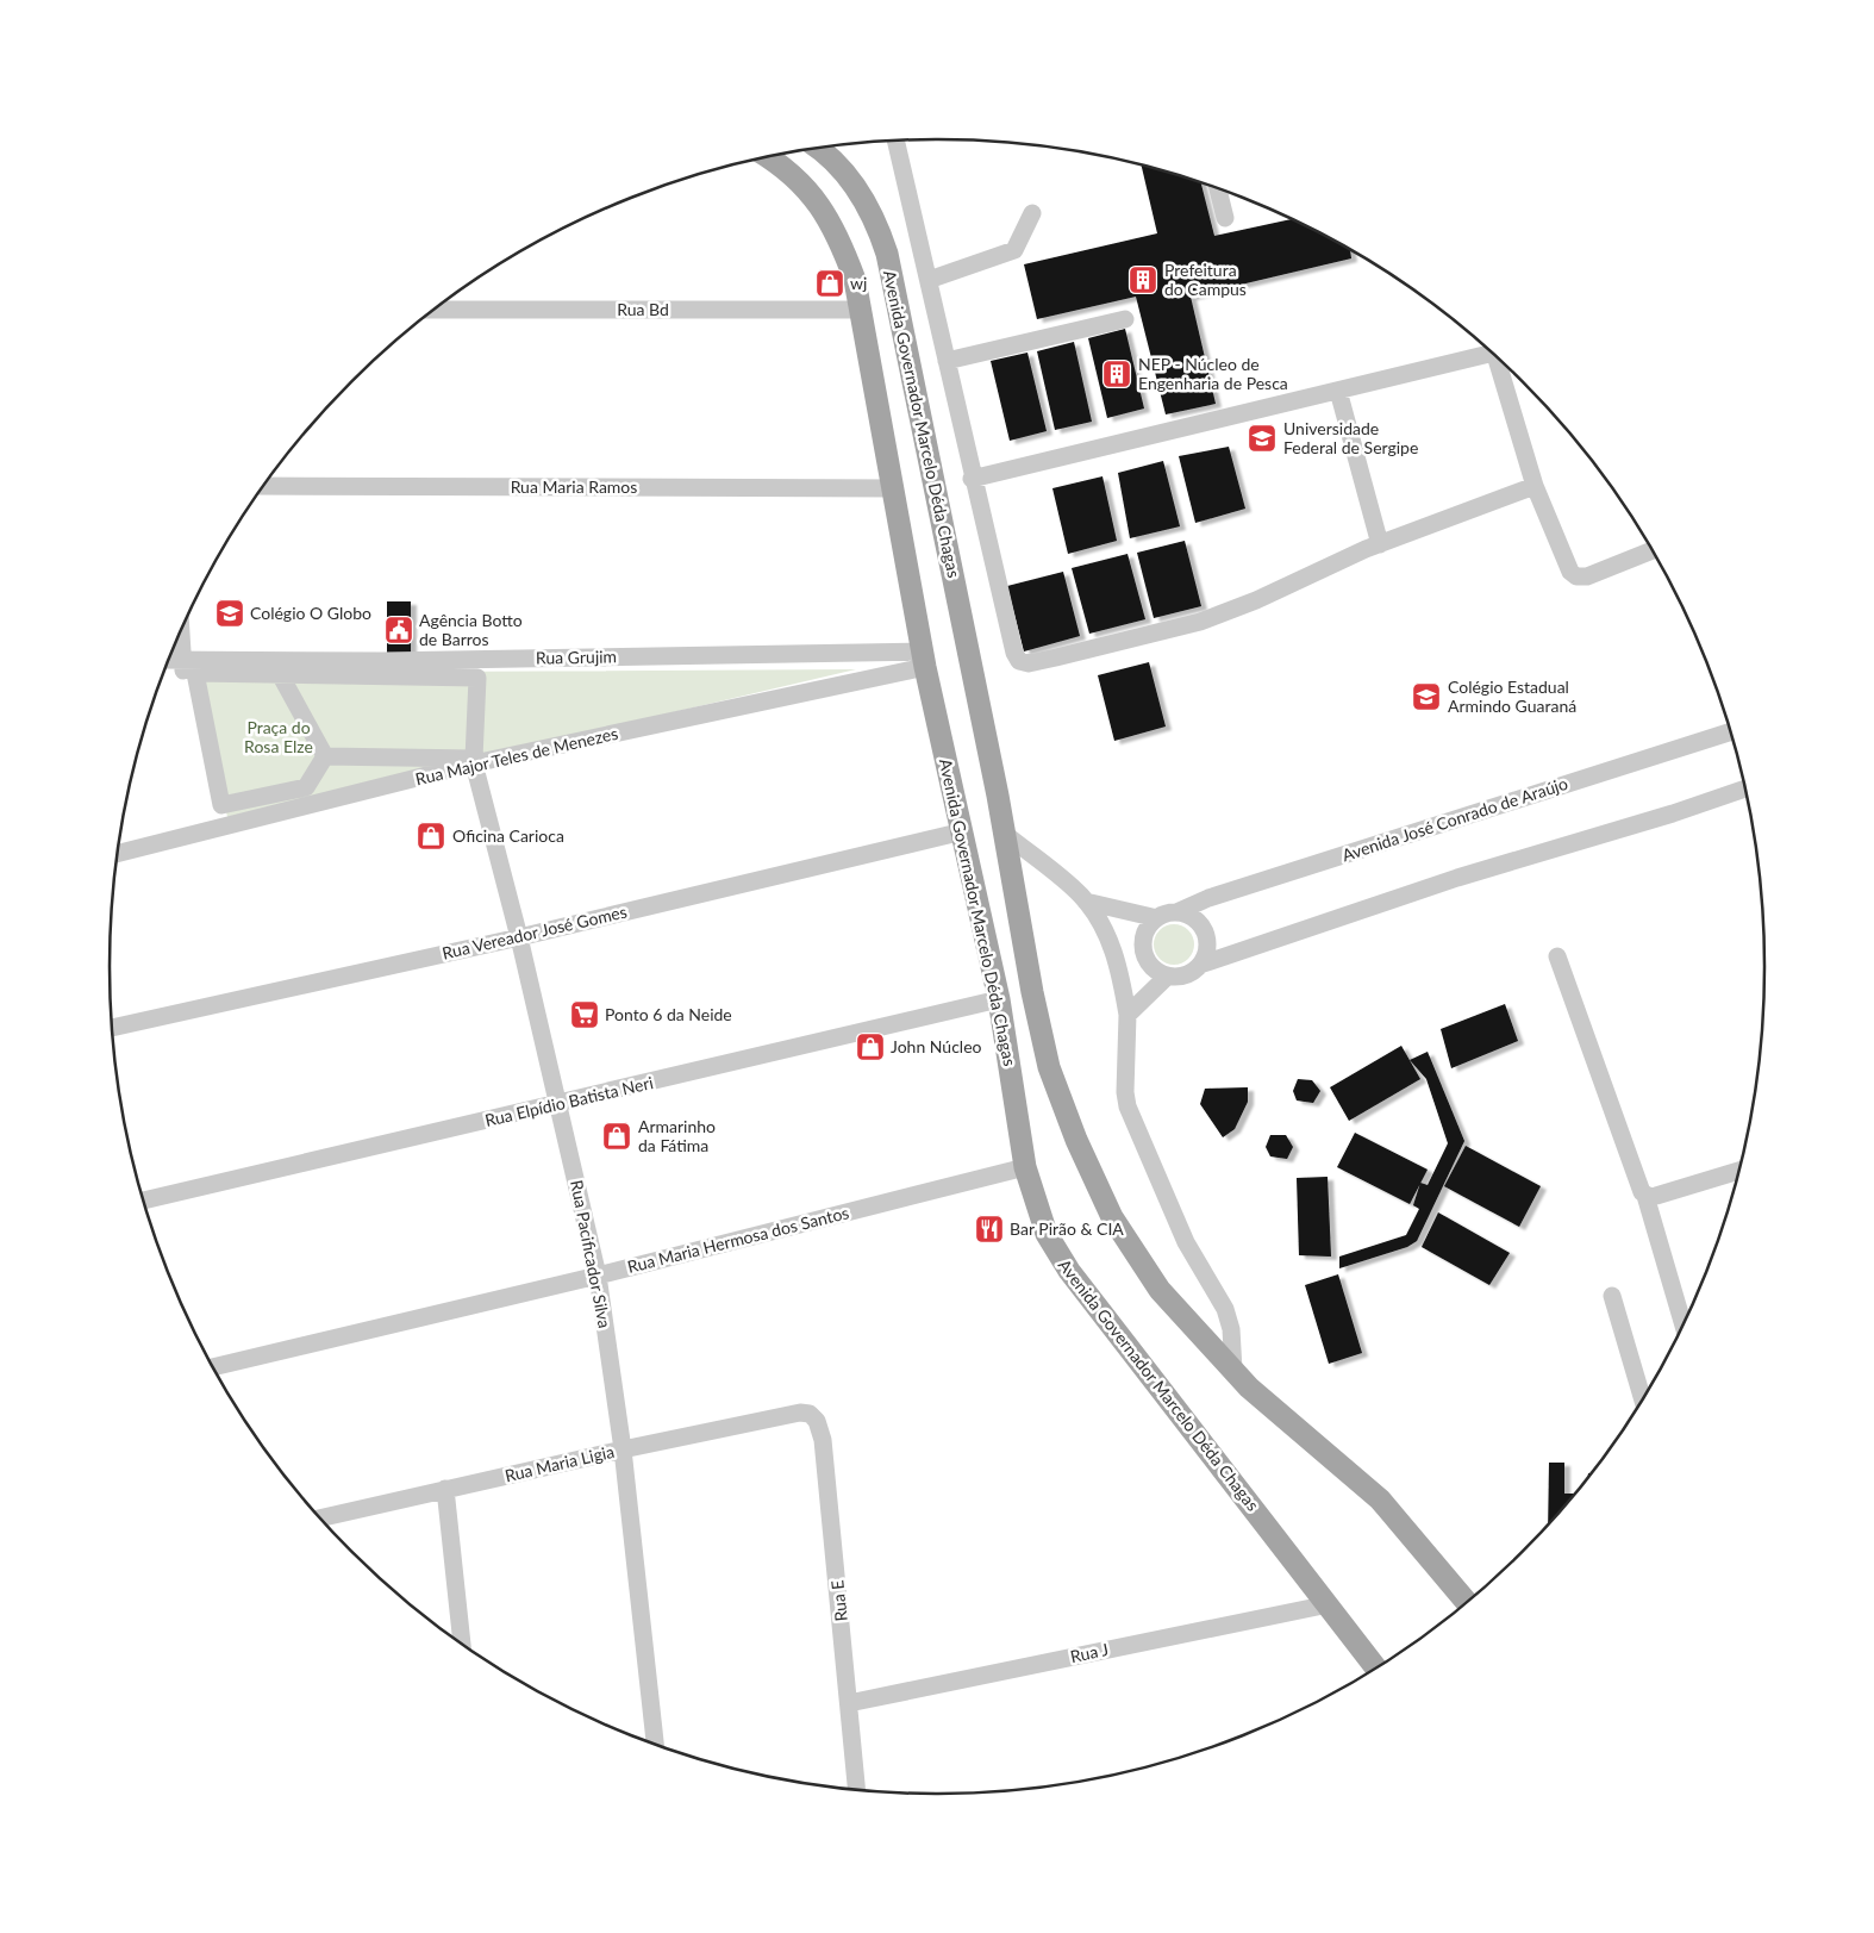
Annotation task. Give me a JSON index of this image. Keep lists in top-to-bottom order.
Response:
{
  "streets": {
    "main road": ["Avenida Governador Marcelo Déda Chagas"],
    "street": [
      "Rua Bd",
      "Rua Maria Ramos",
      "Rua Grujim",
      "Rua Major Teles de Menezes",
      "Avenida José Conrado de Araújo",
      "Rua Vereador José Gomes",
      "Rua Elpídio Batista Neri",
      "Rua Maria Hermosa dos Santos",
      "Rua Pacificador Silva",
      "Rua Maria Ligia",
      "Rua E",
      "Rua J"
    ]
  },
  "crossings": [
    ["Rua Bd", "Avenida Governador Marcelo Déda Chagas"],
    ["Avenida Governador Marcelo Déda Chagas", "Rua Maria Ramos"],
    ["Avenida Governador Marcelo Déda Chagas", "Rua Grujim"],
    ["Avenida Governador Marcelo Déda Chagas", "Rua Major Teles de Menezes"],
    ["Avenida Governador Marcelo Déda Chagas", "Rua Vereador José Gomes"],
    ["Avenida Governador Marcelo Déda Chagas", "Rua Elpídio Batista Neri"],
    ["Avenida Governador Marcelo Déda Chagas", "Rua Maria Hermosa dos Santos"],
    ["Avenida Governador Marcelo Déda Chagas", "Rua J"],
    ["Rua Grujim", "Rua Major Teles de Menezes"],
    ["Rua Major Teles de Menezes", "Rua Pacificador Silva"],
    ["Rua Vereador José Gomes", "Rua Pacificador Silva"],
    ["Rua Elpídio Batista Neri", "Rua Pacificador Silva"],
    ["Rua Maria Hermosa dos Santos", "Rua Pacificador Silva"],
    ["Rua Pacificador Silva", "Rua Maria Ligia"],
    ["Rua Maria Ligia", "Rua E"],
    ["Rua E", "Rua J"]
  ],
  "parks": ["Praça do Rosa Elze"],
  "places": {
    "building": ["Prefeitura do Campus", "NEP - Núcleo de Engenharia de Pesca"],
    "shop": [
      "wj",
      "Oficina Carioca",
      "John Núcleo",
      "Armarinho da Fátima"
    ],
    "school or university": ["Universidade Federal de Sergipe", "Colégio O Globo", "Colégio Estadual Armindo Guaraná"],
    "public building": ["Agência Botto de Barros"],
    "supermarket": ["Ponto 6 da Neide"],
    "restaurant": ["Bar Pirão & CIA"]
  }
}
